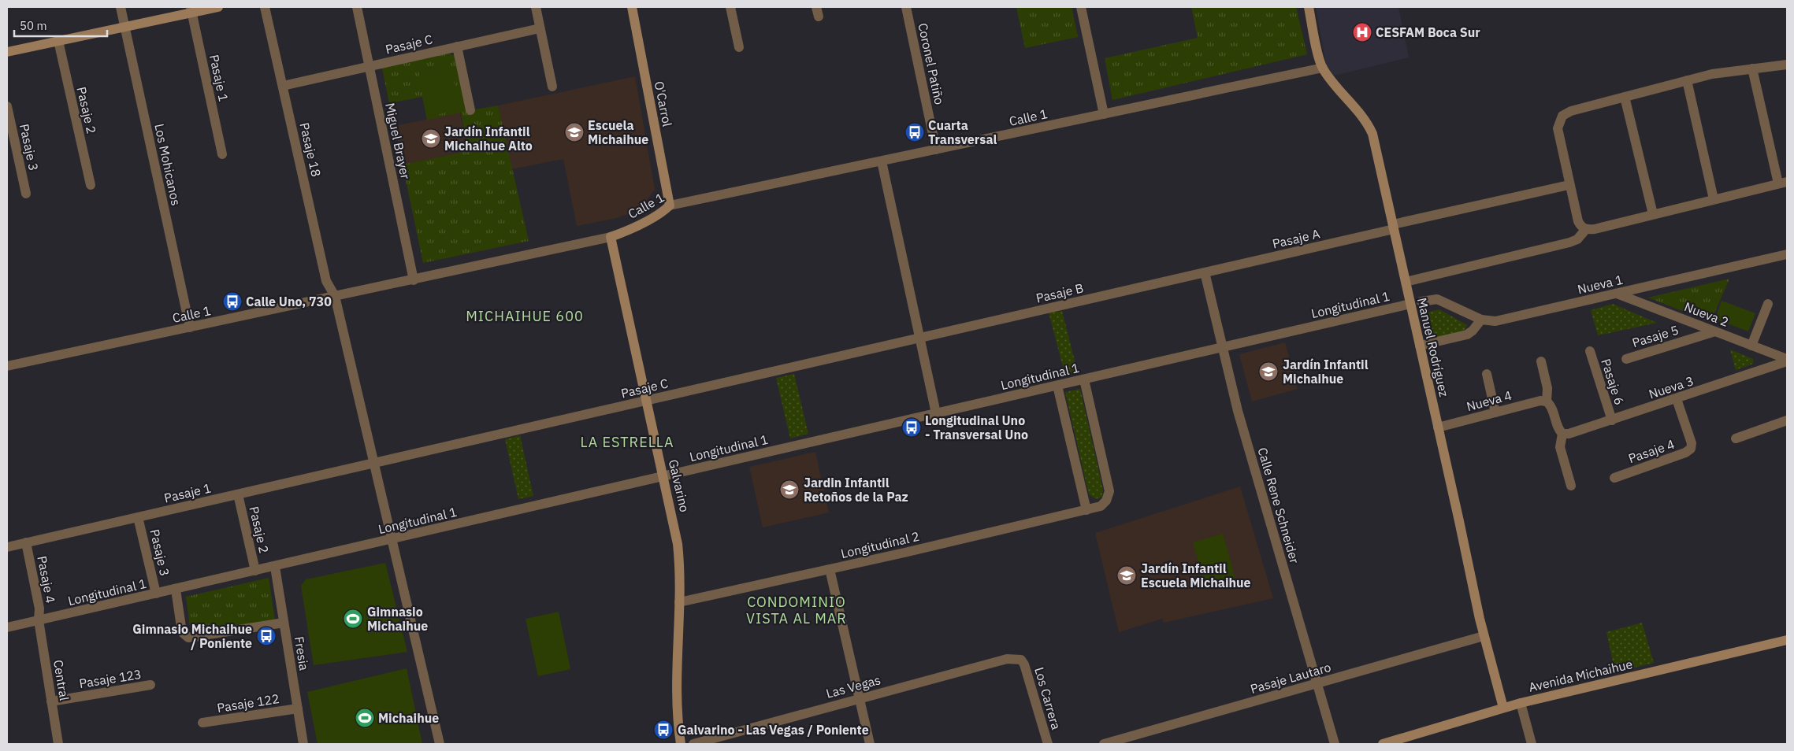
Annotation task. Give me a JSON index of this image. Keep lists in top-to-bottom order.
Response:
{
  "streets": {
    "street": [
      "Pasaje C",
      "Coronel Patiño",
      "Pasaje 1",
      "O'Carrol",
      "Pasaje 2",
      "Calle 1",
      "Miguel Brayer",
      "Pasaje 3",
      "Pasaje 18",
      "Los Mohicanos",
      "Pasaje A",
      "Nueva 1",
      "Pasaje B",
      "Longitudinal 1",
      "Nueva 2",
      "Pasaje 5",
      "Manuel Rodríguez",
      "Pasaje 6",
      "Nueva 3",
      "Nueva 4",
      "Pasaje 4",
      "Galvarino",
      "Calle Rene Schneider",
      "Longitudinal 2",
      "Fresia",
      "Avenida Michaihue",
      "Pasaje Lautaro",
      "Pasaje 123",
      "Central",
      "Las Vegas",
      "Los Carrera",
      "Pasaje 122"
    ]
  },
  "crossings": [
    ["Pasaje C", "Pasaje 1"],
    ["Pasaje C", "Miguel Brayer"],
    ["Pasaje C", "Pasaje 18"],
    ["Pasaje C", "Pasaje B"],
    ["Pasaje C", "Galvarino"],
    ["Coronel Patiño", "Calle 1"],
    ["Pasaje 1", "Pasaje 2"],
    ["Pasaje 1", "Pasaje 3"],
    ["Pasaje 1", "Pasaje 18"],
    ["Pasaje 1", "Pasaje 4"],
    ["O'Carrol", "Calle 1"],
    ["Pasaje 2", "Longitudinal 1"],
    ["Calle 1", "Miguel Brayer"],
    ["Calle 1", "Pasaje 18"],
    ["Calle 1", "Los Mohicanos"],
    ["Calle 1", "Manuel Rodríguez"],
    ["Calle 1", "Galvarino"],
    ["Pasaje 3", "Longitudinal 1"],
    ["Pasaje 18", "Longitudinal 1"],
    ["Pasaje A", "Pasaje B"],
    ["Pasaje A", "Manuel Rodríguez"],
    ["Pasaje A", "Calle Rene Schneider"],
    ["Nueva 1", "Nueva 2"],
    ["Pasaje B", "Calle Rene Schneider"],
    ["Longitudinal 1", "Manuel Rodríguez"],
    ["Longitudinal 1", "Pasaje 4"],
    ["Longitudinal 1", "Galvarino"],
    ["Longitudinal 1", "Calle Rene Schneider"],
    ["Longitudinal 1", "Longitudinal 2"],
    ["Longitudinal 1", "Fresia"],
    ["Longitudinal 1", "Central"],
    ["Nueva 2", "Pasaje 5"],
    ["Nueva 2", "Nueva 3"],
    ["Manuel Rodríguez", "Nueva 4"],
    ["Manuel Rodríguez", "Avenida Michaihue"],
    ["Manuel Rodríguez", "Pasaje Lautaro"],
    ["Pasaje 6", "Nueva 3"],
    ["Nueva 3", "Pasaje 4"],
    ["Pasaje 4", "Central"],
    ["Galvarino", "Longitudinal 2"],
    ["Calle Rene Schneider", "Pasaje Lautaro"],
    ["Fresia", "Pasaje 122"],
    ["Pasaje 123", "Central"],
    ["Las Vegas", "Los Carrera"]
  ],
  "districts": ["MICHAIHUE 600", "LA ESTRELLA", "CONDOMINIO VISTA AL MAR"],
  "places": {
    "hospital": ["CESFAM Boca Sur"],
    "school or university": [
      "Escuela Michaihue",
      "Jardín Infantil Michaihue Alto",
      "Jardín Infantil Michaihue",
      "Jardin Infantil Retoños de la Paz",
      "Jardín Infantil Escuela Michaihue"
    ],
    "bus stop": [
      "Cuarta Transversal",
      "Calle Uno, 730",
      "Longitudinal Uno - Transversal Uno",
      "Gimnasio Michaihue / Poniente",
      "Galvarino - Las Vegas / Poniente"
    ],
    "sports": ["Gimnasio Michaihue", "Michaihue"]
  },
  "scale_bar": "50 m"
}
